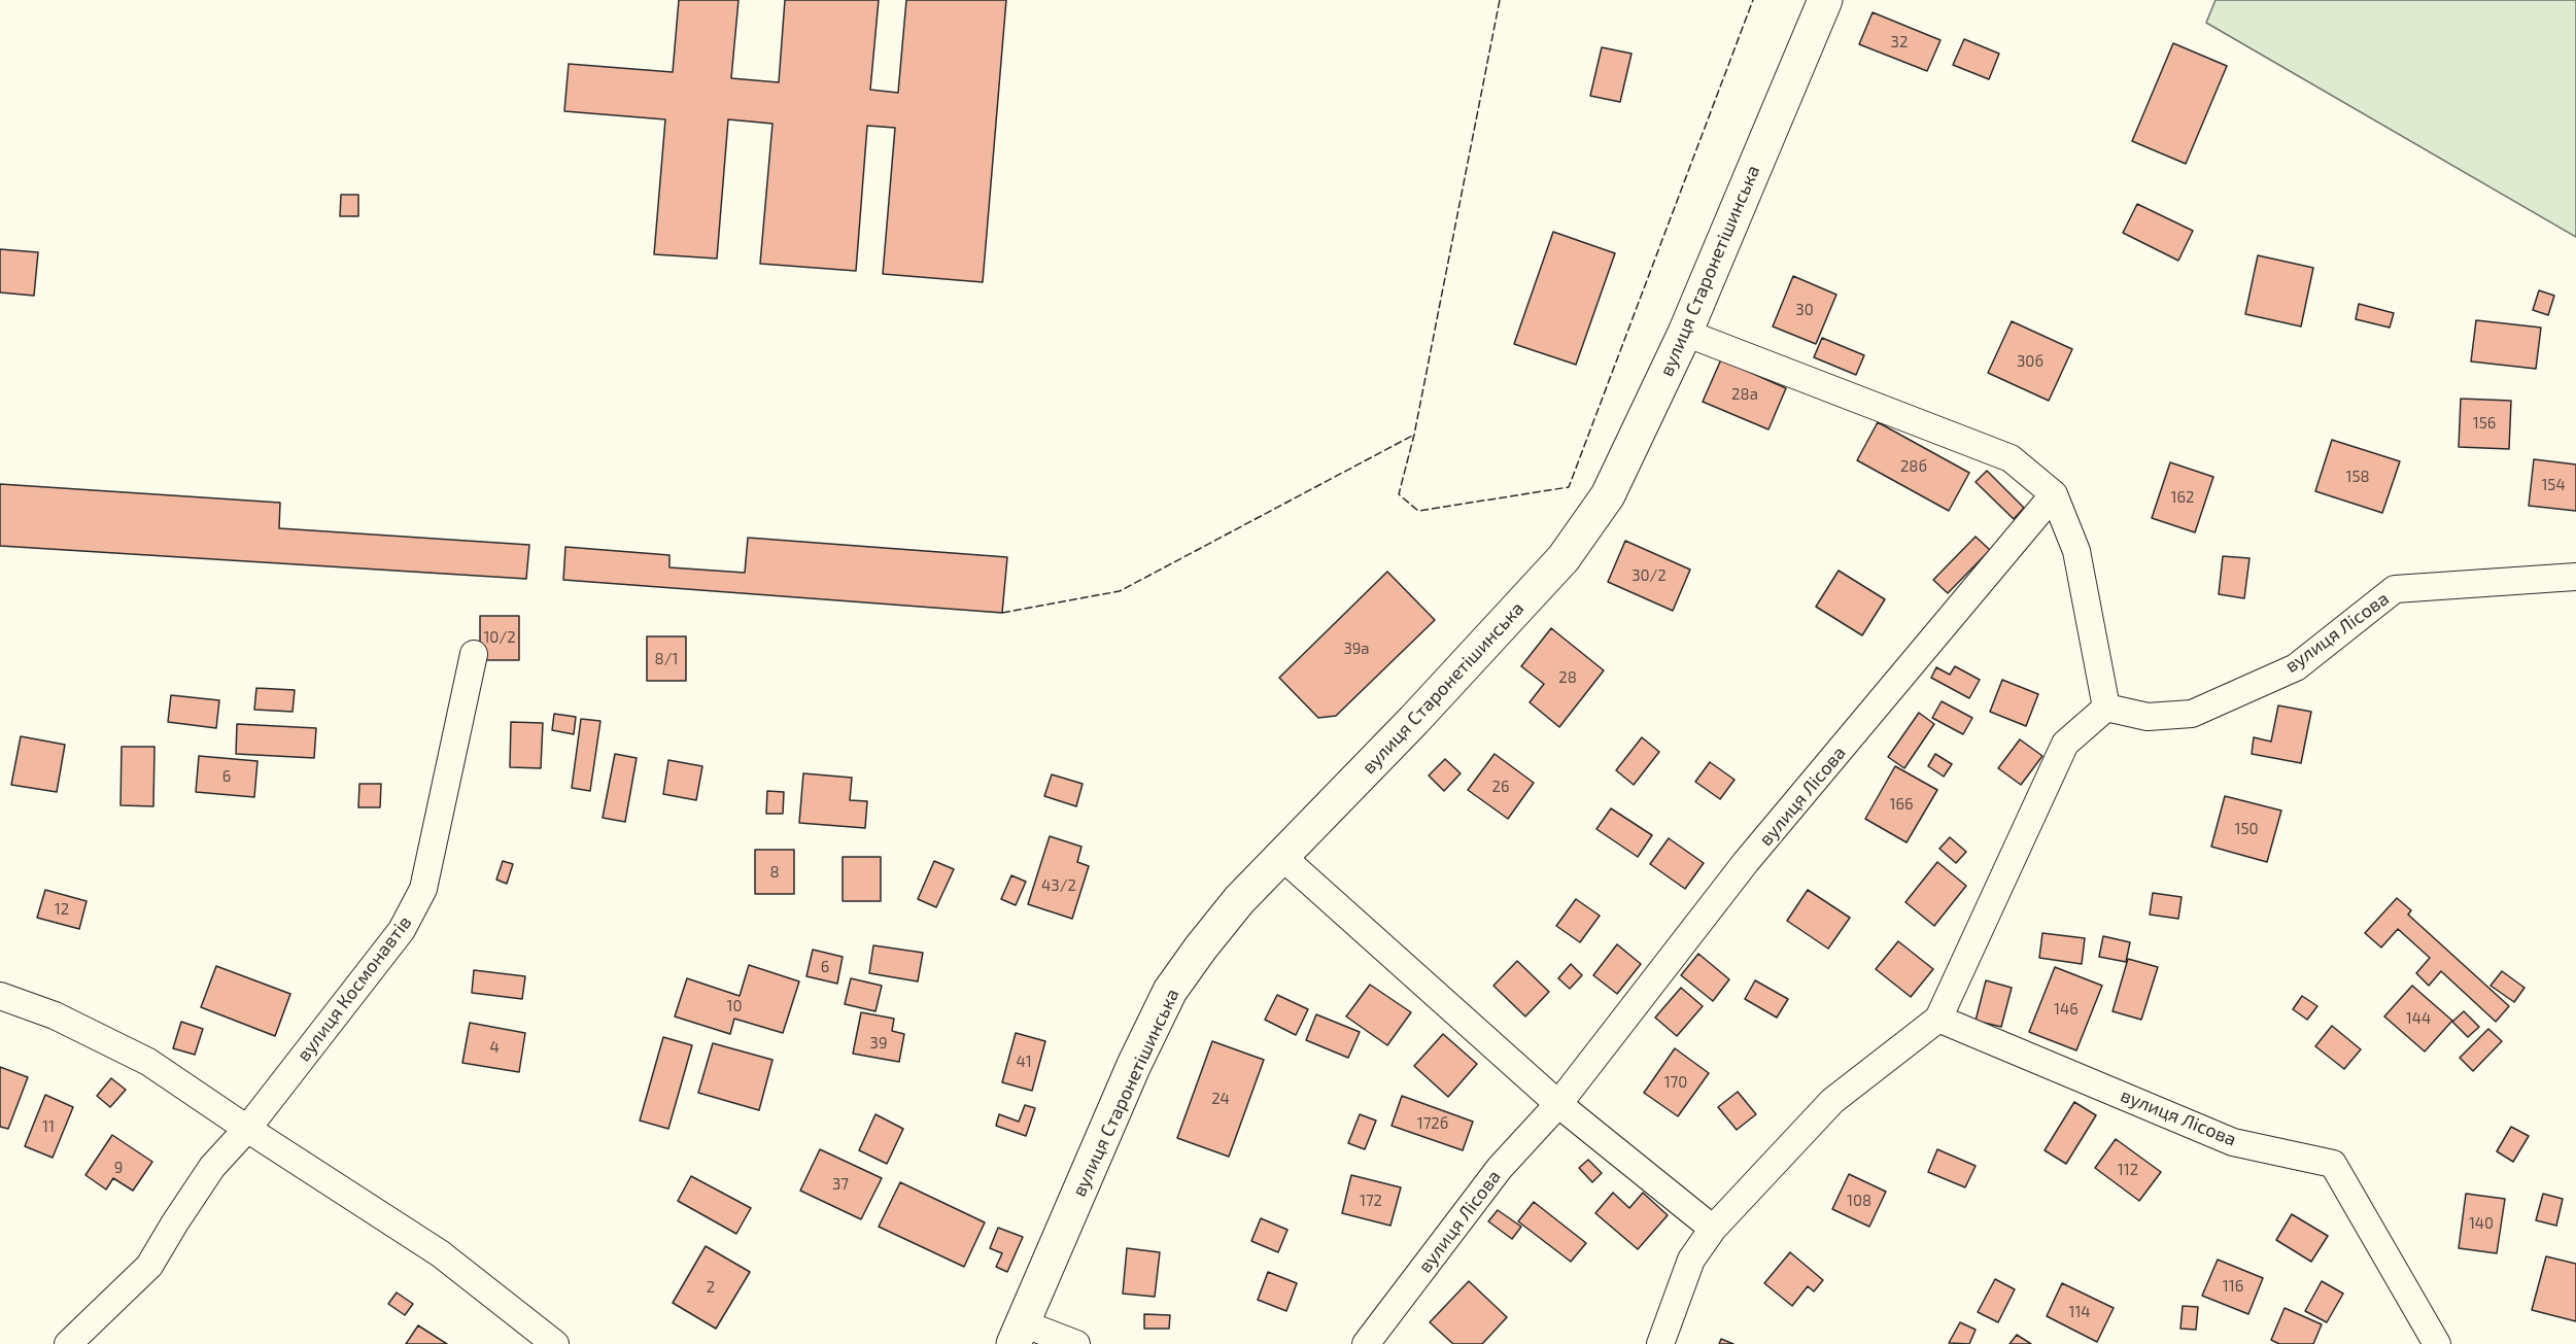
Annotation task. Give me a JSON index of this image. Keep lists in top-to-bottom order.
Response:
{
  "streets": {
    "main road": ["вулиця Старонетішинська"],
    "street": ["вулиця Лісова", "вулиця Космонавтів"]
  },
  "house_numbers": [
    "32",
    "30",
    "30б",
    "28а",
    "156",
    "28б",
    "158",
    "154",
    "162",
    "30/2",
    "10/2",
    "39а",
    "8/1",
    "28",
    "6",
    "26",
    "166",
    "150",
    "8",
    "43/2",
    "12",
    "6",
    "10",
    "146",
    "144",
    "39",
    "4",
    "41",
    "170",
    "24",
    "172б",
    "11",
    "9",
    "112",
    "37",
    "172",
    "108",
    "140",
    "116",
    "2",
    "114"
  ]
}
